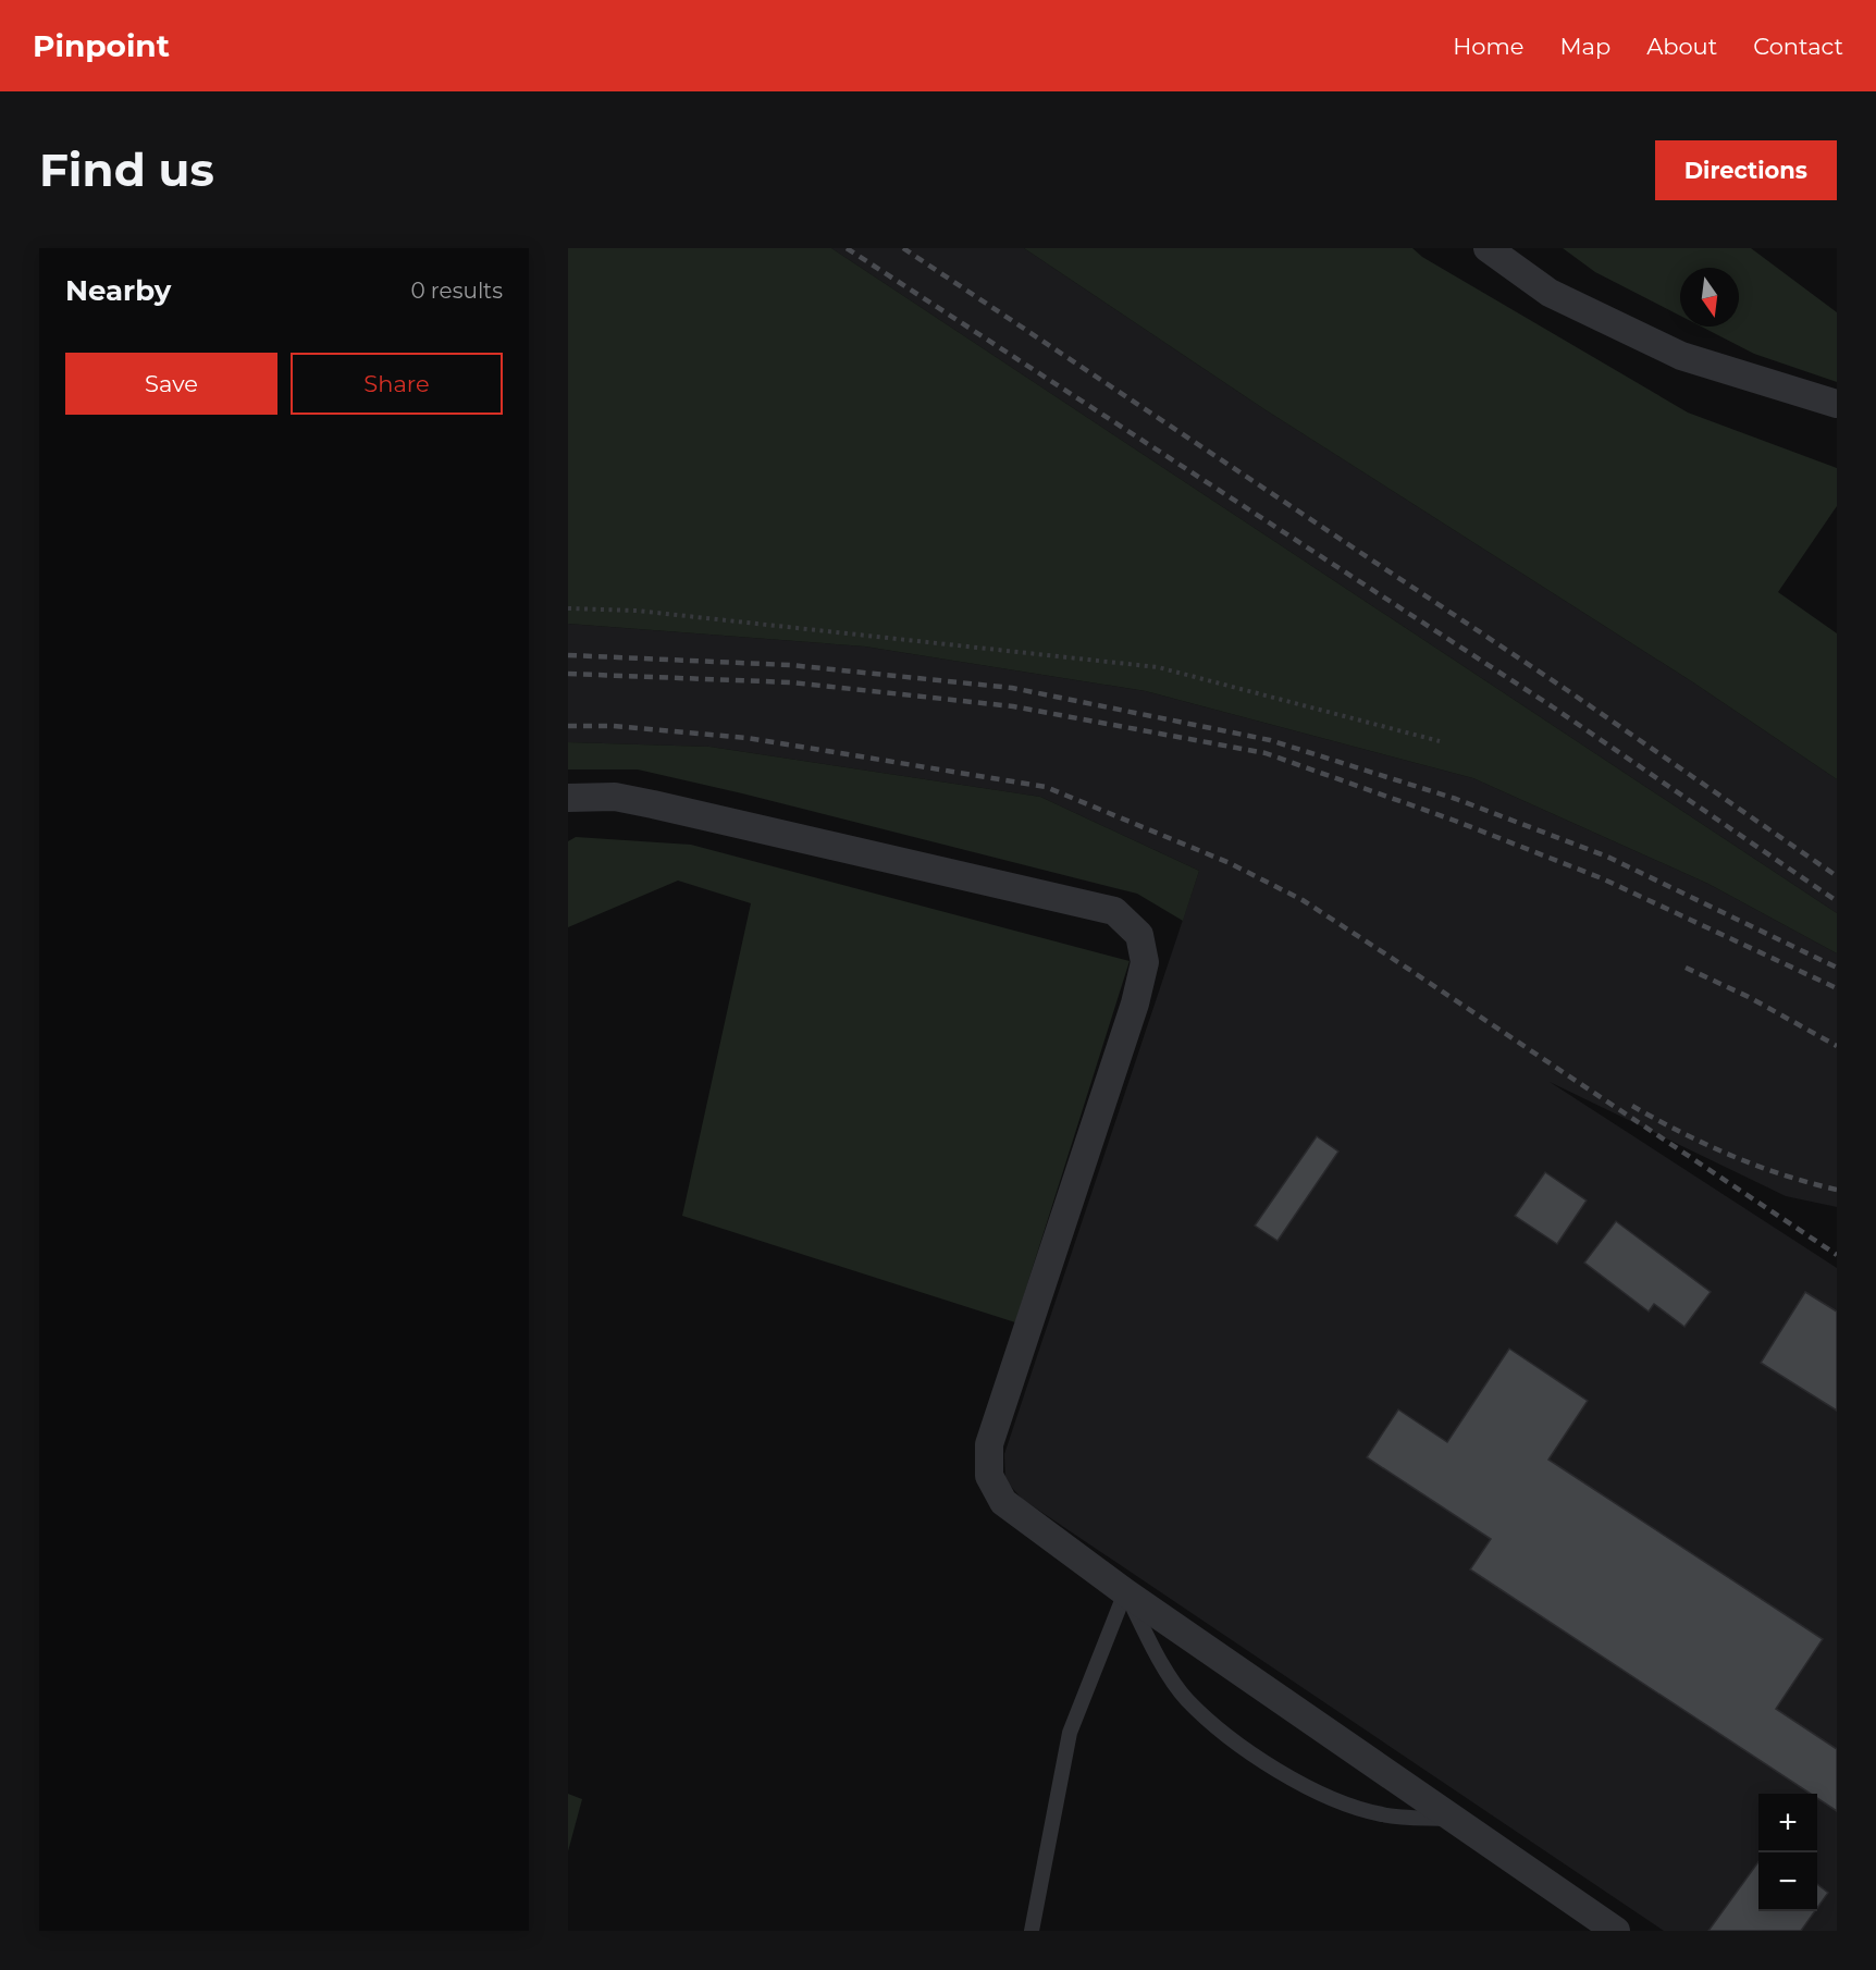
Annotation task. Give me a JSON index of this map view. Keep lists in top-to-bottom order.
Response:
{
  "north": "bottom",
  "page": {
    "header": "Pinpoint",
    "nav": [
      "Home",
      "Map",
      "About",
      "Contact"
    ],
    "buttons": [
      "Directions",
      ["Save", "Share"]
    ],
    "title": "Find us",
    "heading": ["Nearby", "0 results"],
    "map_buttons": ["+", "−"]
  }
}
